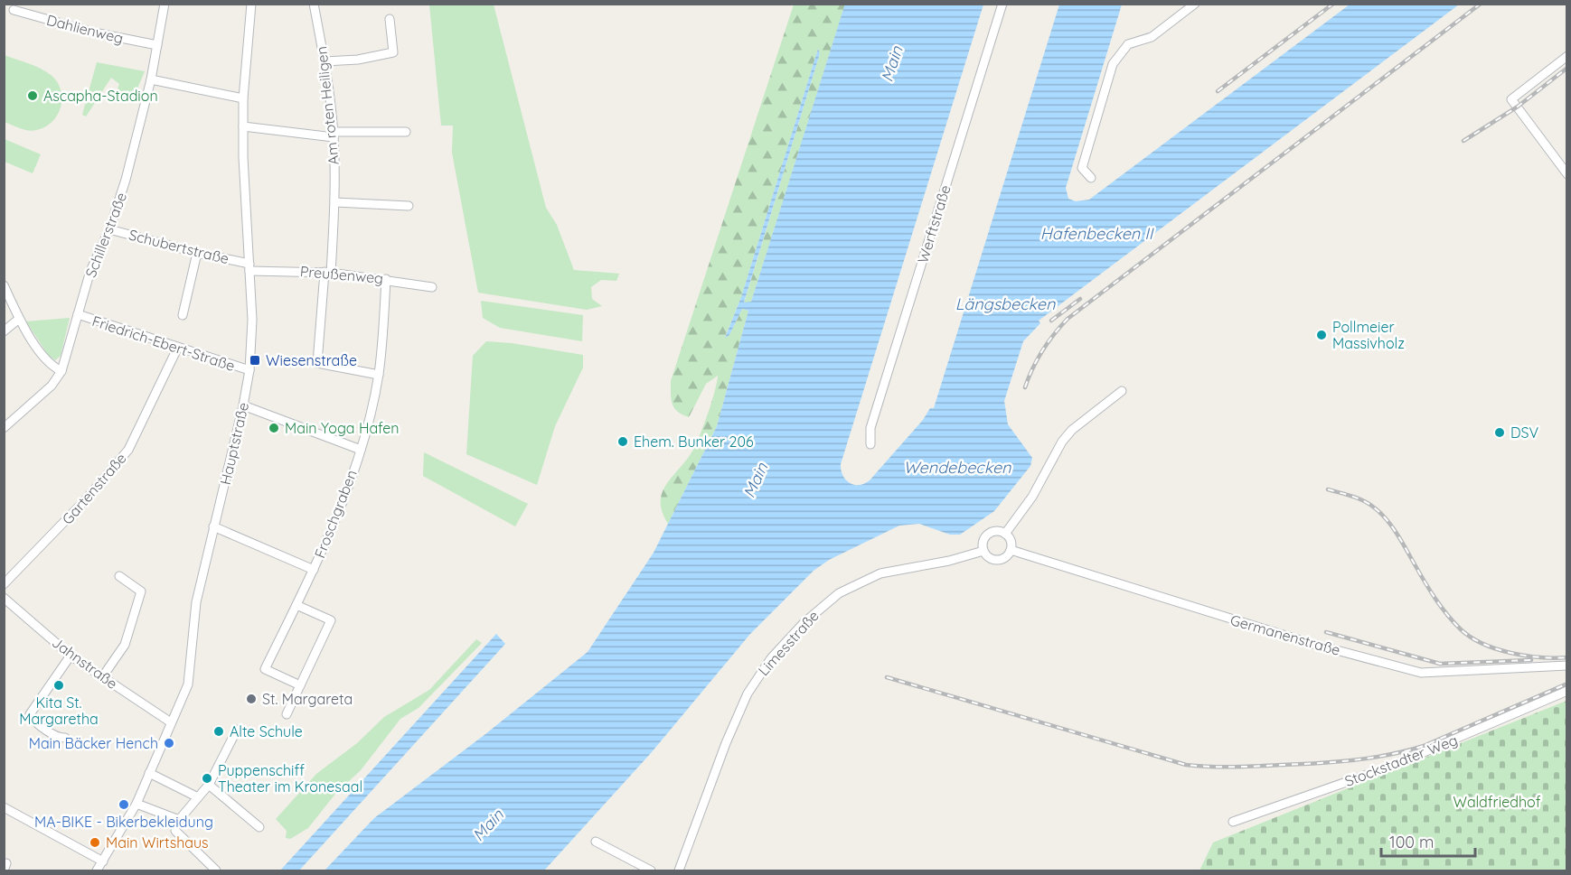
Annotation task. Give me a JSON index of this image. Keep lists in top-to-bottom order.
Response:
{
  "streets": {
    "street": [
      "Dahlienweg",
      "Am roten Heiligen",
      "Werftstraße",
      "Schillerstraße",
      "Schubertstraße",
      "Preußenweg",
      "Friedrich-Ebert-Straße",
      "Hauptstraße",
      "Gartenstraße",
      "Froschgraben",
      "Germanenstraße",
      "Limesstraße",
      "Jahnstraße",
      "Stockstadter Weg"
    ]
  },
  "crossings": [
    ["Dahlienweg", "Schillerstraße"],
    ["Am roten Heiligen", "Preußenweg"],
    ["Am roten Heiligen", "Froschgraben"],
    ["Schillerstraße", "Schubertstraße"],
    ["Schillerstraße", "Friedrich-Ebert-Straße"],
    ["Schubertstraße", "Preußenweg"],
    ["Schubertstraße", "Hauptstraße"],
    ["Preußenweg", "Hauptstraße"],
    ["Preußenweg", "Froschgraben"],
    ["Friedrich-Ebert-Straße", "Hauptstraße"],
    ["Friedrich-Ebert-Straße", "Gartenstraße"],
    ["Hauptstraße", "Jahnstraße"],
    ["Germanenstraße", "Limesstraße"]
  ],
  "water": [
    "Main",
    "Hafenbecken II",
    "Längsbecken",
    "Wendebecken"
  ],
  "parks": ["Waldfriedhof"],
  "places": {
    "other": [
      "Ascapha-Stadion",
      "Pollmeier Massivholz",
      "Main Yoga Hafen",
      "DSV",
      "Ehem. Bunker 206",
      "Kita St. Margaretha",
      "St. Margareta",
      "Alte Schule",
      "Main Bäcker Hench",
      "Puppenschiff Theater im Kronesaal",
      "MA-BIKE - Bikerbekleidung",
      "Main Wirtshaus"
    ],
    "transit": ["Wiesenstraße"]
  },
  "scale_bar": "100 m"
}
